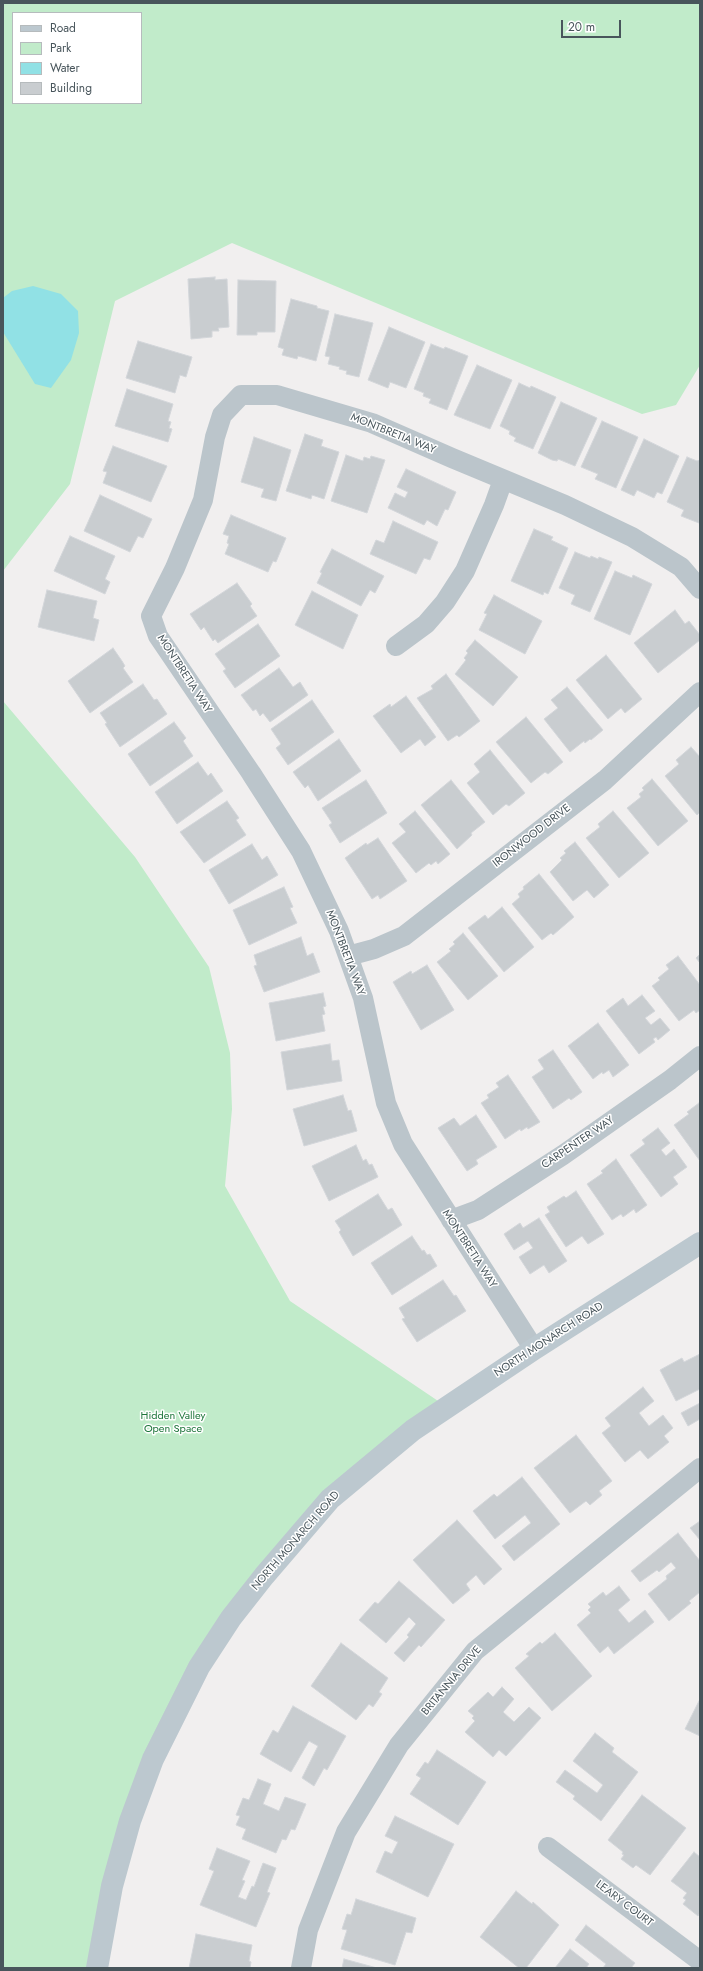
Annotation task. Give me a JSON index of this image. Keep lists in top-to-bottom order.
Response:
{
  "streets": {
    "street": [
      "MONTBRETIA WAY",
      "IRONWOOD DRIVE",
      "CARPENTER WAY",
      "NORTH MONARCH ROAD",
      "BRITANNIA DRIVE",
      "LEARY COURT"
    ]
  },
  "crossings": [
    ["MONTBRETIA WAY", "IRONWOOD DRIVE"],
    ["MONTBRETIA WAY", "CARPENTER WAY"],
    ["MONTBRETIA WAY", "NORTH MONARCH ROAD"]
  ],
  "parks": ["Hidden Valley Open Space"],
  "legend": [
    "Road",
    "Park",
    "Water",
    "Building"
  ],
  "scale_bar": "20 m"
}
